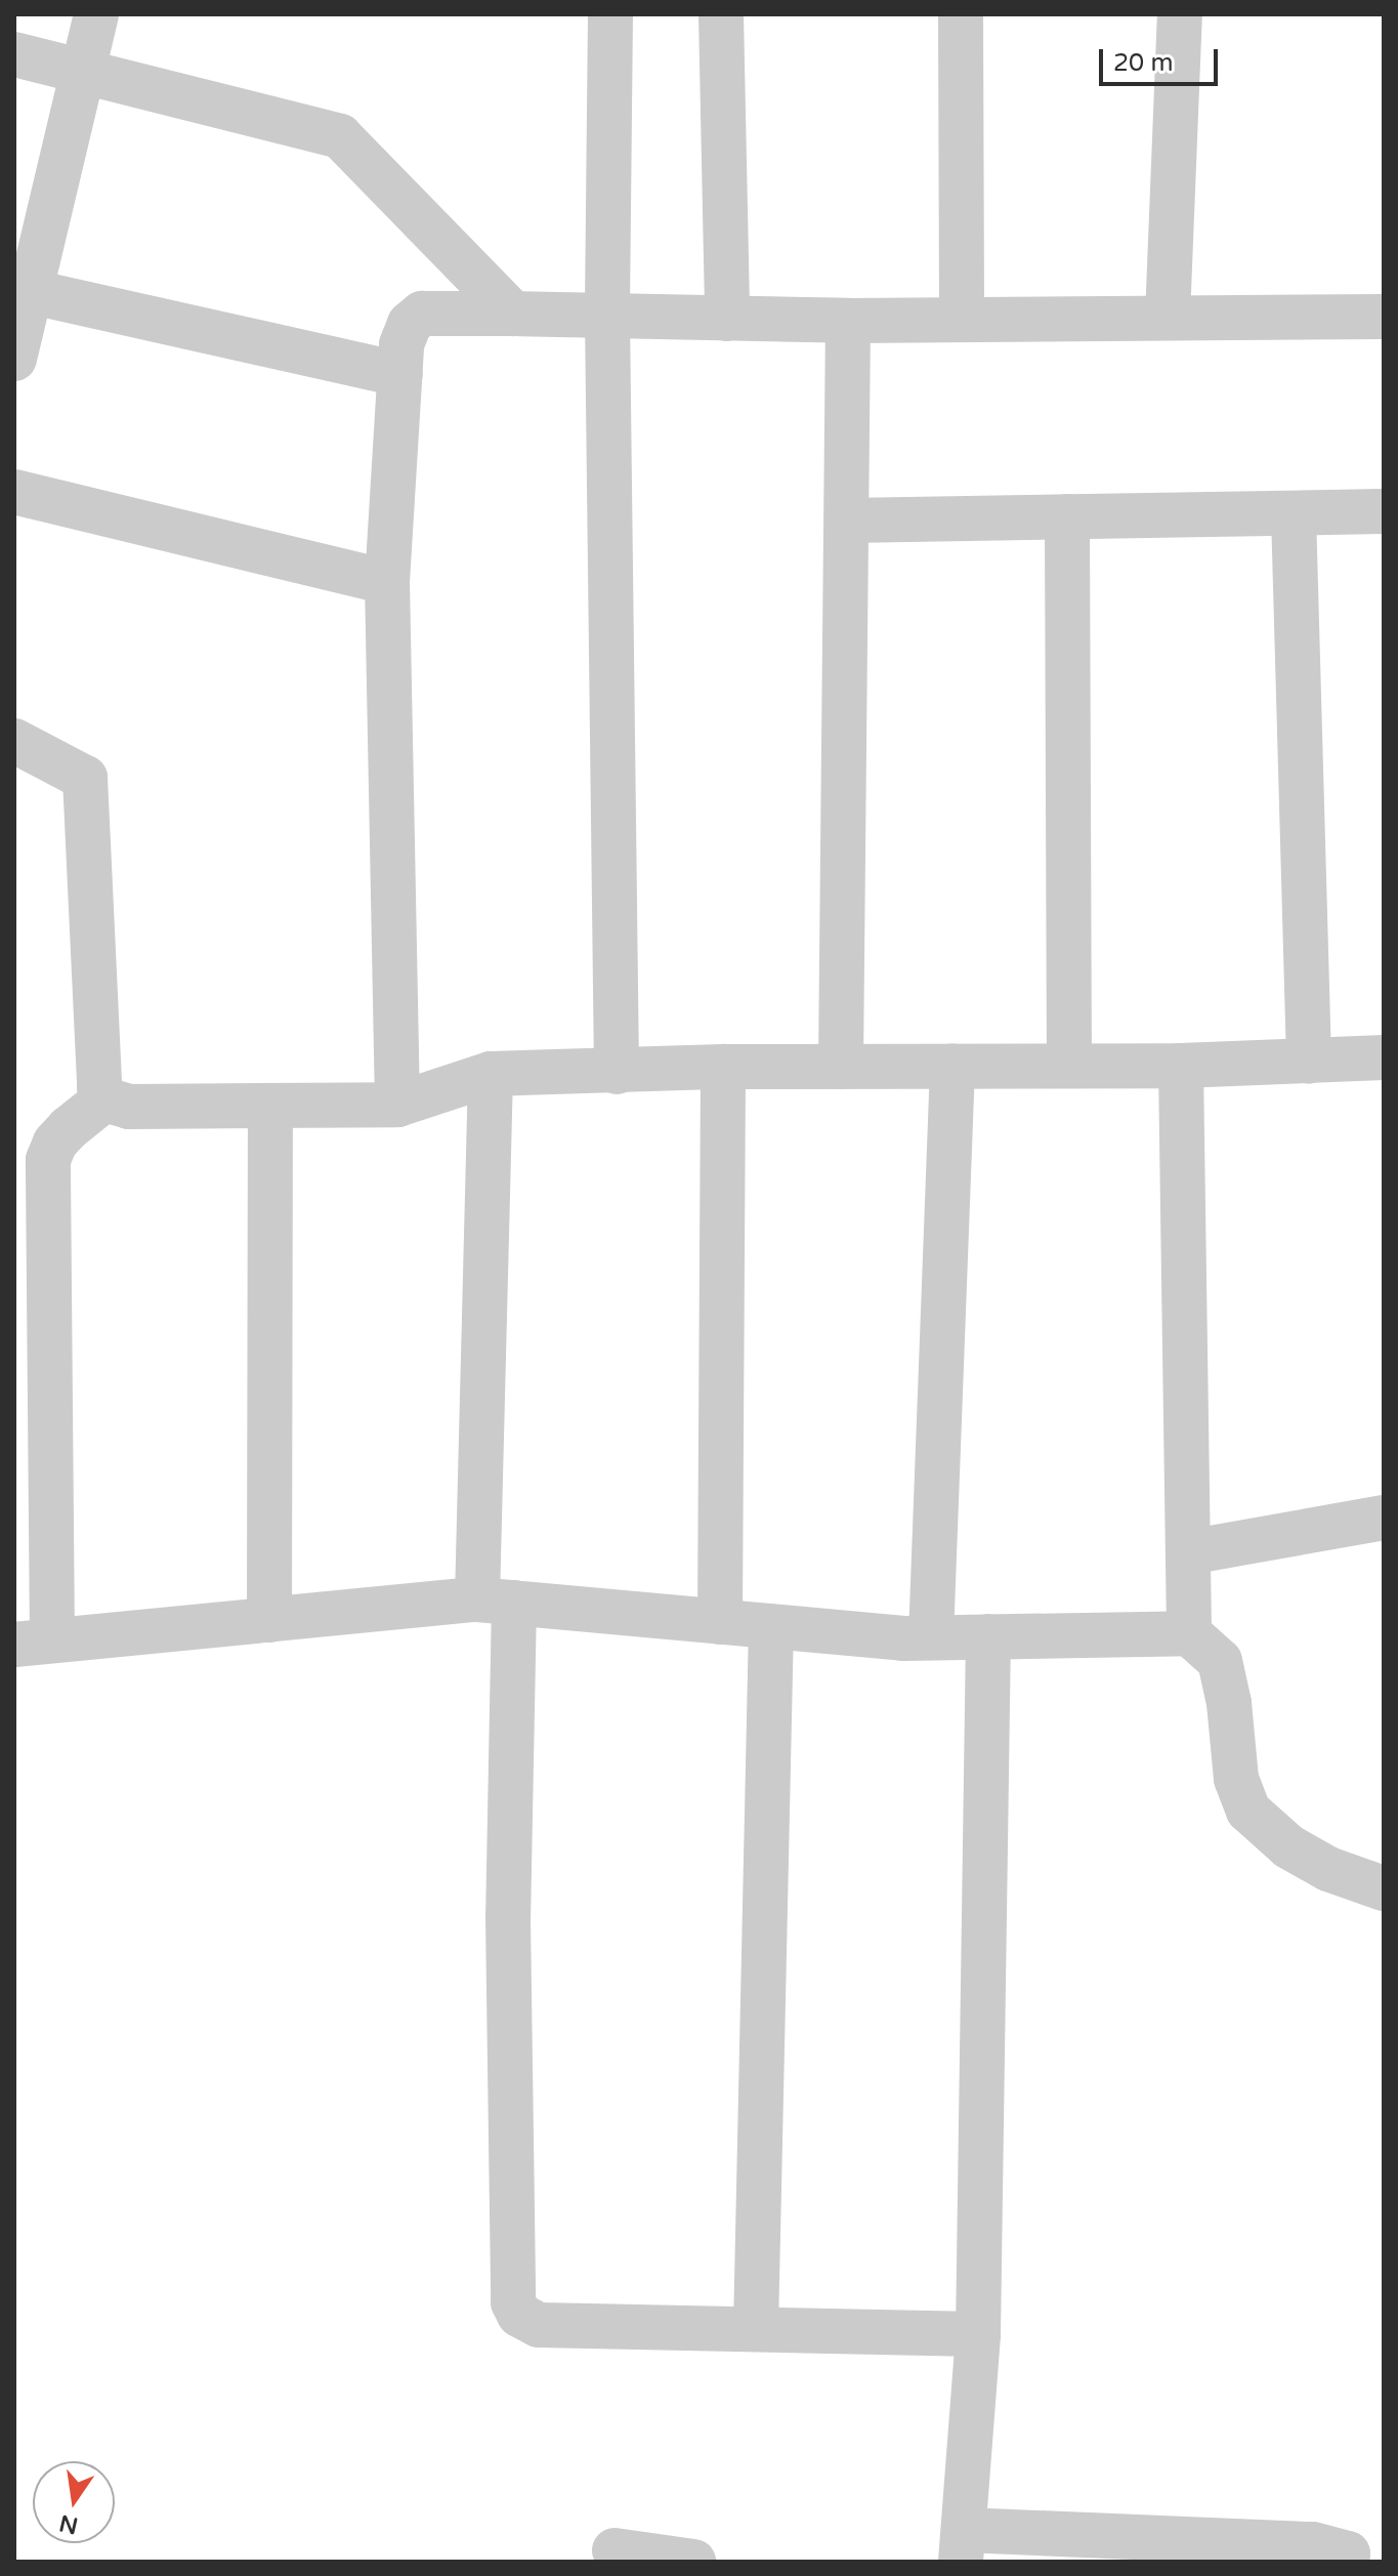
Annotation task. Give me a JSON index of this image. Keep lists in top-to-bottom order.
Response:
{
  "scale_bar": "20 m",
  "north": "bottom"
}
